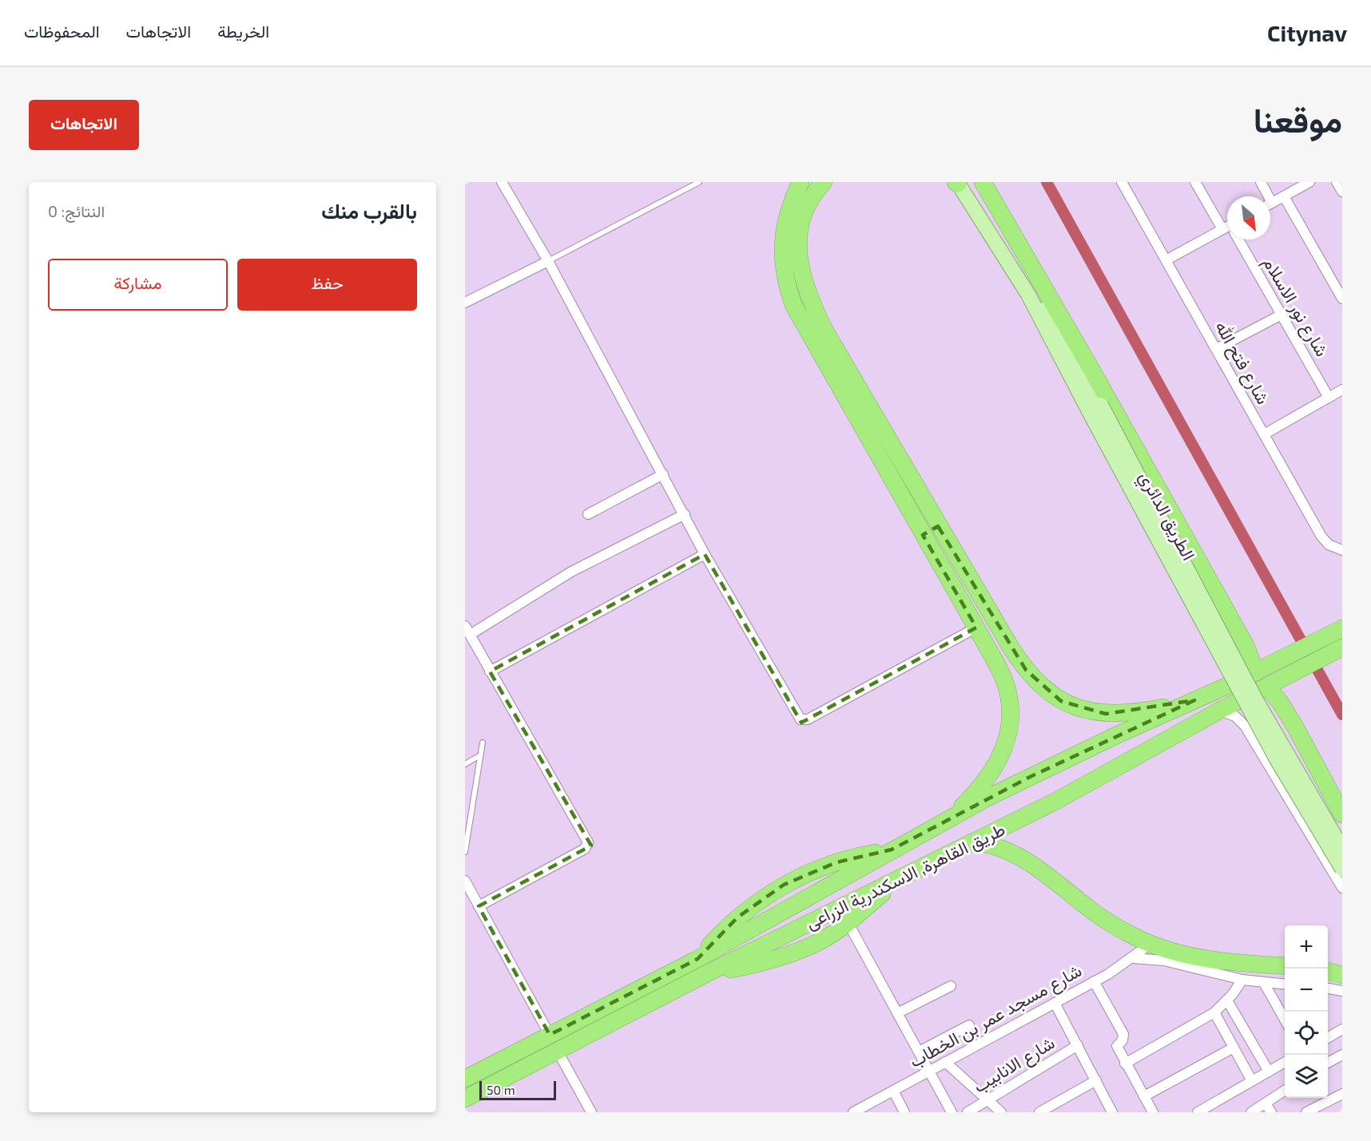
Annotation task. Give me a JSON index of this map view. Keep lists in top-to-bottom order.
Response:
{
  "streets": {
    "highway": ["طريق القاهرة, الاسكندرية الزراعى"],
    "main road": ["الطريق الدائري"],
    "street": [
      "شارع نور الاسلام",
      "شارع فتح الله",
      "شارع مسجد عمر بن الخطاب",
      "شارع الانابيب"
    ]
  },
  "scale_bar": "50 m",
  "north": "bottom right",
  "page": {
    "header": "Citynav",
    "nav": ["الخريطة", "الاتجاهات", "المحفوظات"],
    "title": "موقعنا",
    "buttons": [
      "الاتجاهات",
      ["حفظ", "مشاركة"]
    ],
    "heading": ["بالقرب منك", "النتائج: 0"],
    "map_buttons": ["+", "−"],
    "scale": "50 m"
  }
}
